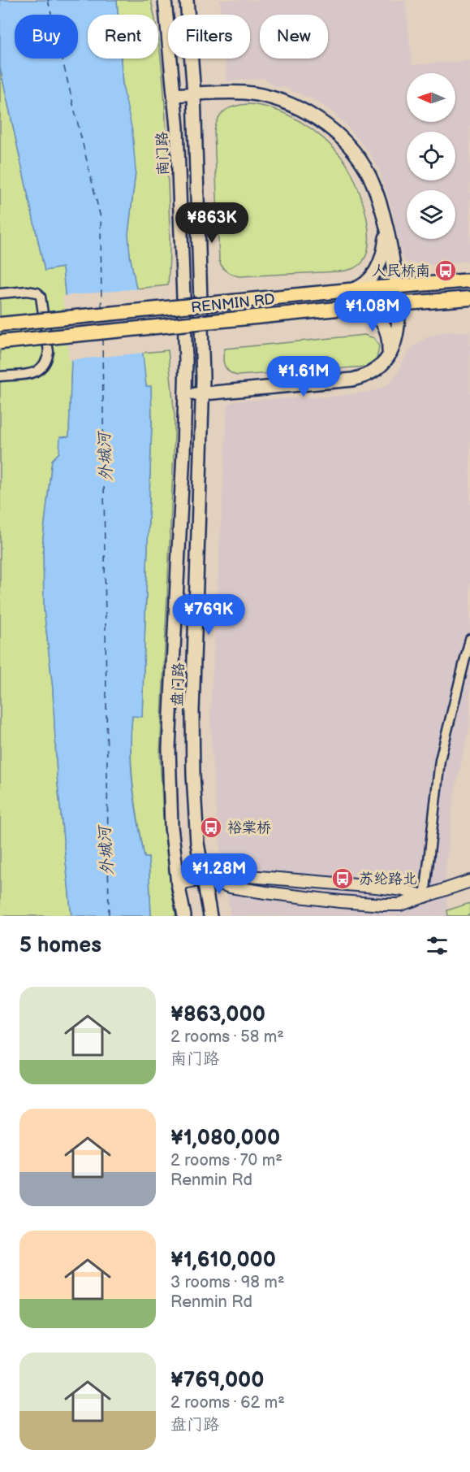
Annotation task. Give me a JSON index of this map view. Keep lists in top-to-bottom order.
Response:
{
  "streets": {
    "main road": ["南门路", "RENMIN RD", "盘门路"]
  },
  "crossings": [
    ["南门路", "盘门路"]
  ],
  "water": ["外城河"],
  "places": {
    "bus stop": ["人民桥南", "裕棠桥", "苏纶路北"]
  },
  "north": "left",
  "page": {
    "chip": [
      "Buy",
      "Rent",
      "Filters",
      "New"
    ],
    "price": [
      "¥863K",
      "¥1.08M",
      "¥1.61M",
      "¥769K",
      "¥1.28M"
    ],
    "heading": "5 homes",
    "list": [
      {
        "name": "¥863,000",
        "note": "2 rooms · 58 m² · 南门路"
      },
      {
        "name": "¥1,080,000",
        "note": "2 rooms · 70 m² · Renmin Rd"
      },
      {
        "name": "¥1,610,000",
        "note": "3 rooms · 98 m² · Renmin Rd"
      },
      {
        "name": "¥769,000",
        "note": "2 rooms · 62 m² · 盘门路"
      }
    ]
  }
}
